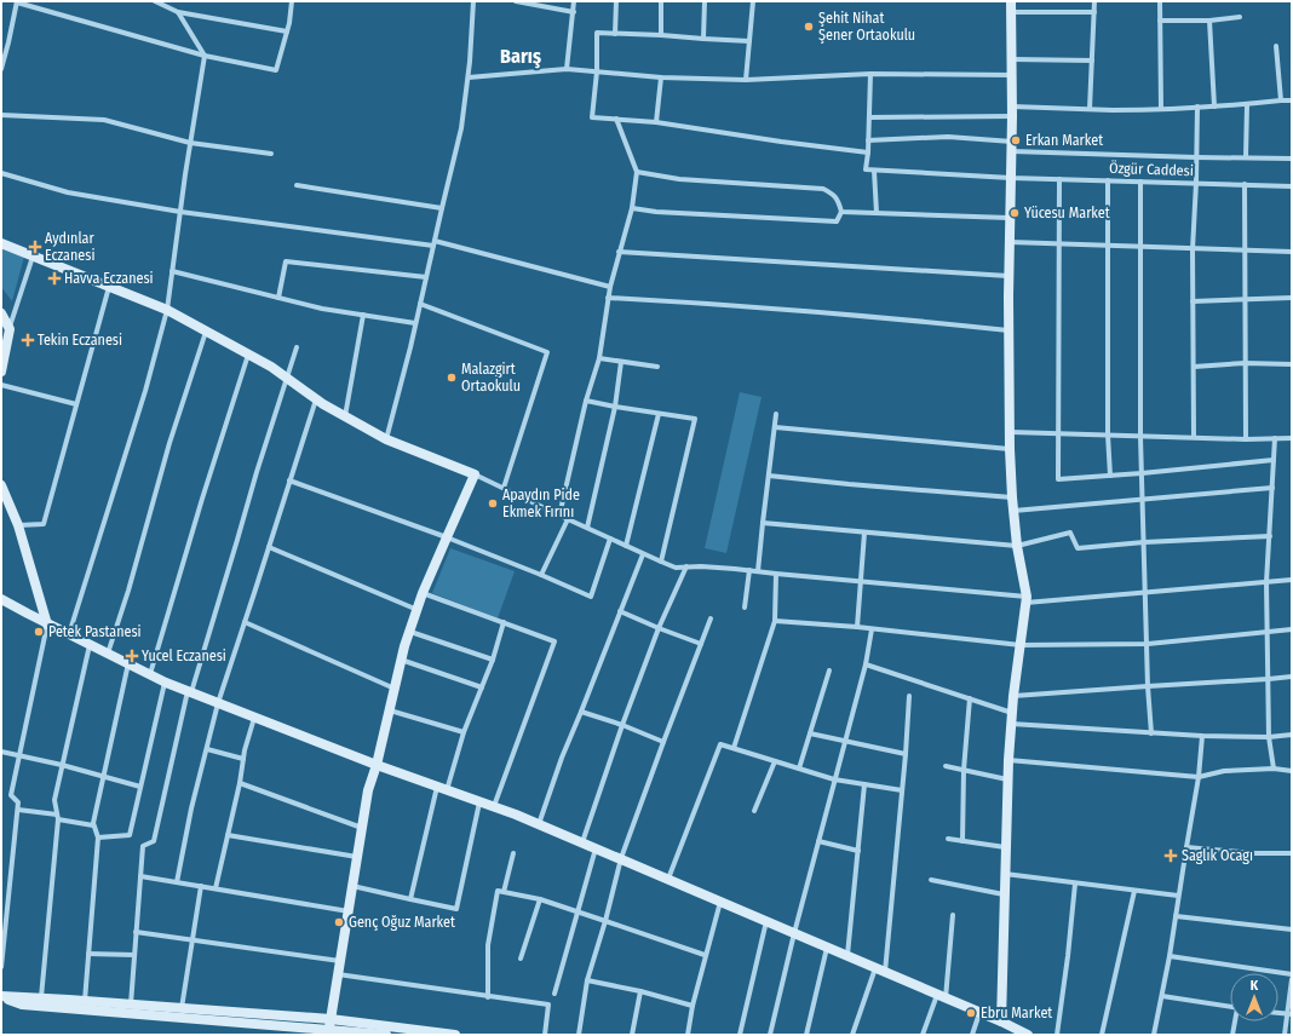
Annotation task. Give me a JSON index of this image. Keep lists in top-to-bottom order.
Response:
{
  "streets": {
    "street": ["Özgür Caddesi"]
  },
  "districts": ["Barış"],
  "places": {
    "other": [
      "Şehit Nihat Şener Ortaokulu",
      "Erkan Market",
      "Yücesu Market",
      "Malazgirt Ortaokulu",
      "Apaydın Pide Ekmek Fırını",
      "Petek Pastanesi",
      "Genç Oğuz Market",
      "Ebru Market"
    ],
    "health": [
      "Aydınlar Eczanesi",
      "Havva Eczanesi",
      "Tekin Eczanesi",
      "Yucel Eczanesi",
      "Saglık Ocagı"
    ]
  },
  "north": "top"
}
